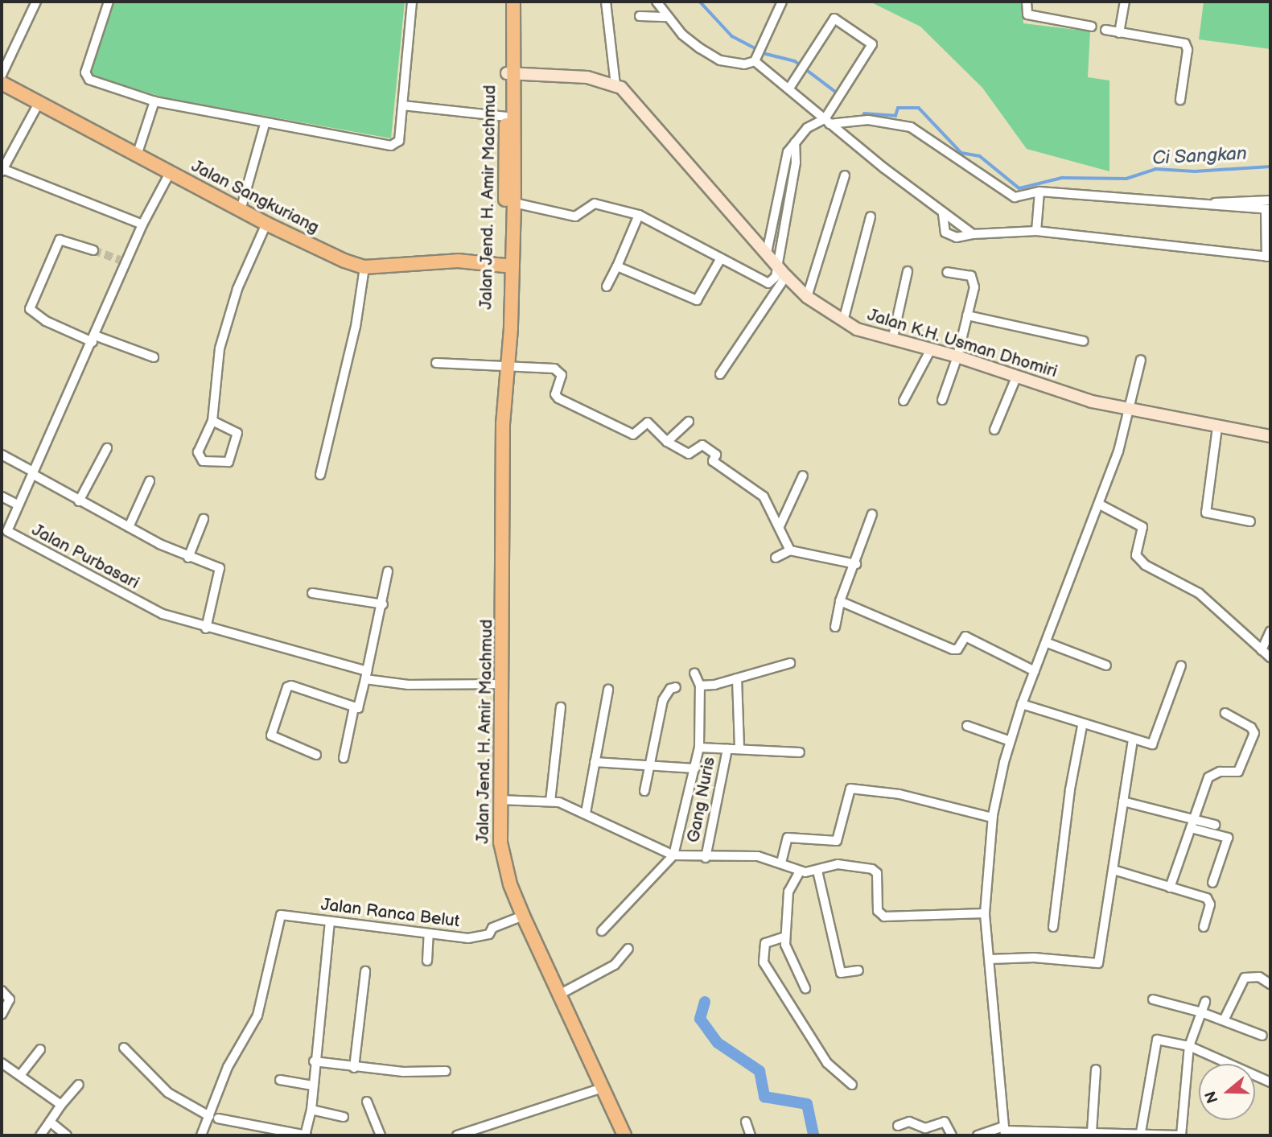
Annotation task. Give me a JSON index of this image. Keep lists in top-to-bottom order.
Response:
{
  "streets": {
    "main road": ["Jalan Sangkuriang", "Jalan Jend. H. Amir Machmud", "Jalan K.H. Usman Dhomiri"],
    "street": ["Jalan Purbasari", "Gang Nuris", "Jalan Ranca Belut"]
  },
  "crossings": [
    ["Jalan Sangkuriang", "Jalan Jend. H. Amir Machmud"],
    ["Jalan Sangkuriang", "Jalan Purbasari"],
    ["Jalan Jend. H. Amir Machmud", "Jalan K.H. Usman Dhomiri"],
    ["Jalan Jend. H. Amir Machmud", "Jalan Purbasari"],
    ["Jalan Jend. H. Amir Machmud", "Jalan Ranca Belut"]
  ],
  "water": ["Ci Sangkan"],
  "north": "left"
}
